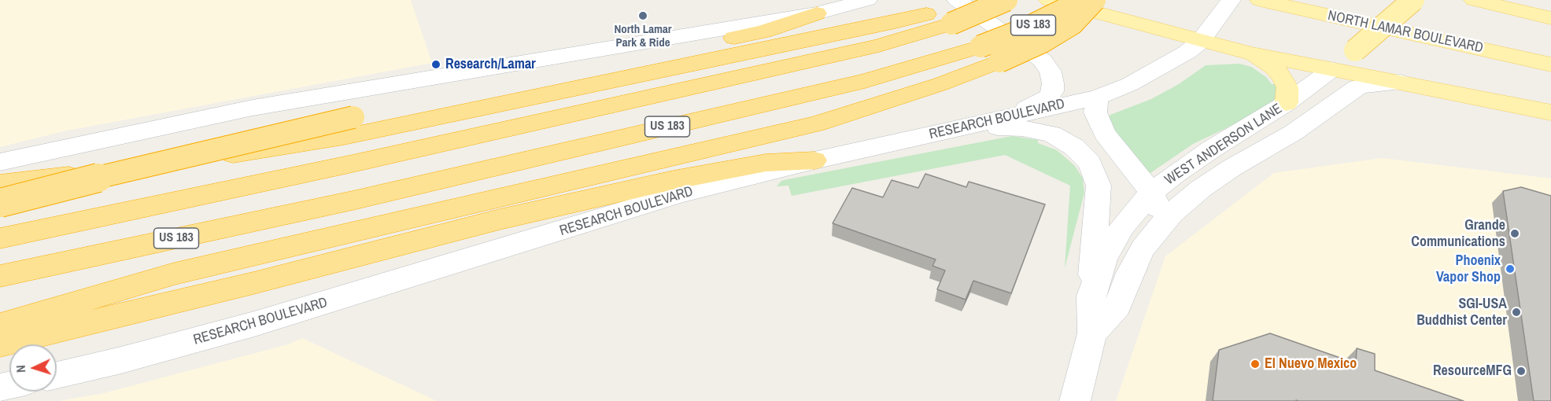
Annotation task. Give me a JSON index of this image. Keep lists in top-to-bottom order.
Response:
{
  "streets": {
    "highway": ["US 183"],
    "main road": ["NORTH LAMAR BOULEVARD", "RESEARCH BOULEVARD", "WEST ANDERSON LANE"]
  },
  "places": [
    "North Lamar Park & Ride",
    "Research/Lamar",
    "Grande Communications",
    "Phoenix Vapor Shop",
    "SGI-USA Buddhist Center",
    "El Nuevo Mexico",
    "ResourceMFG"
  ],
  "north": "left"
}
